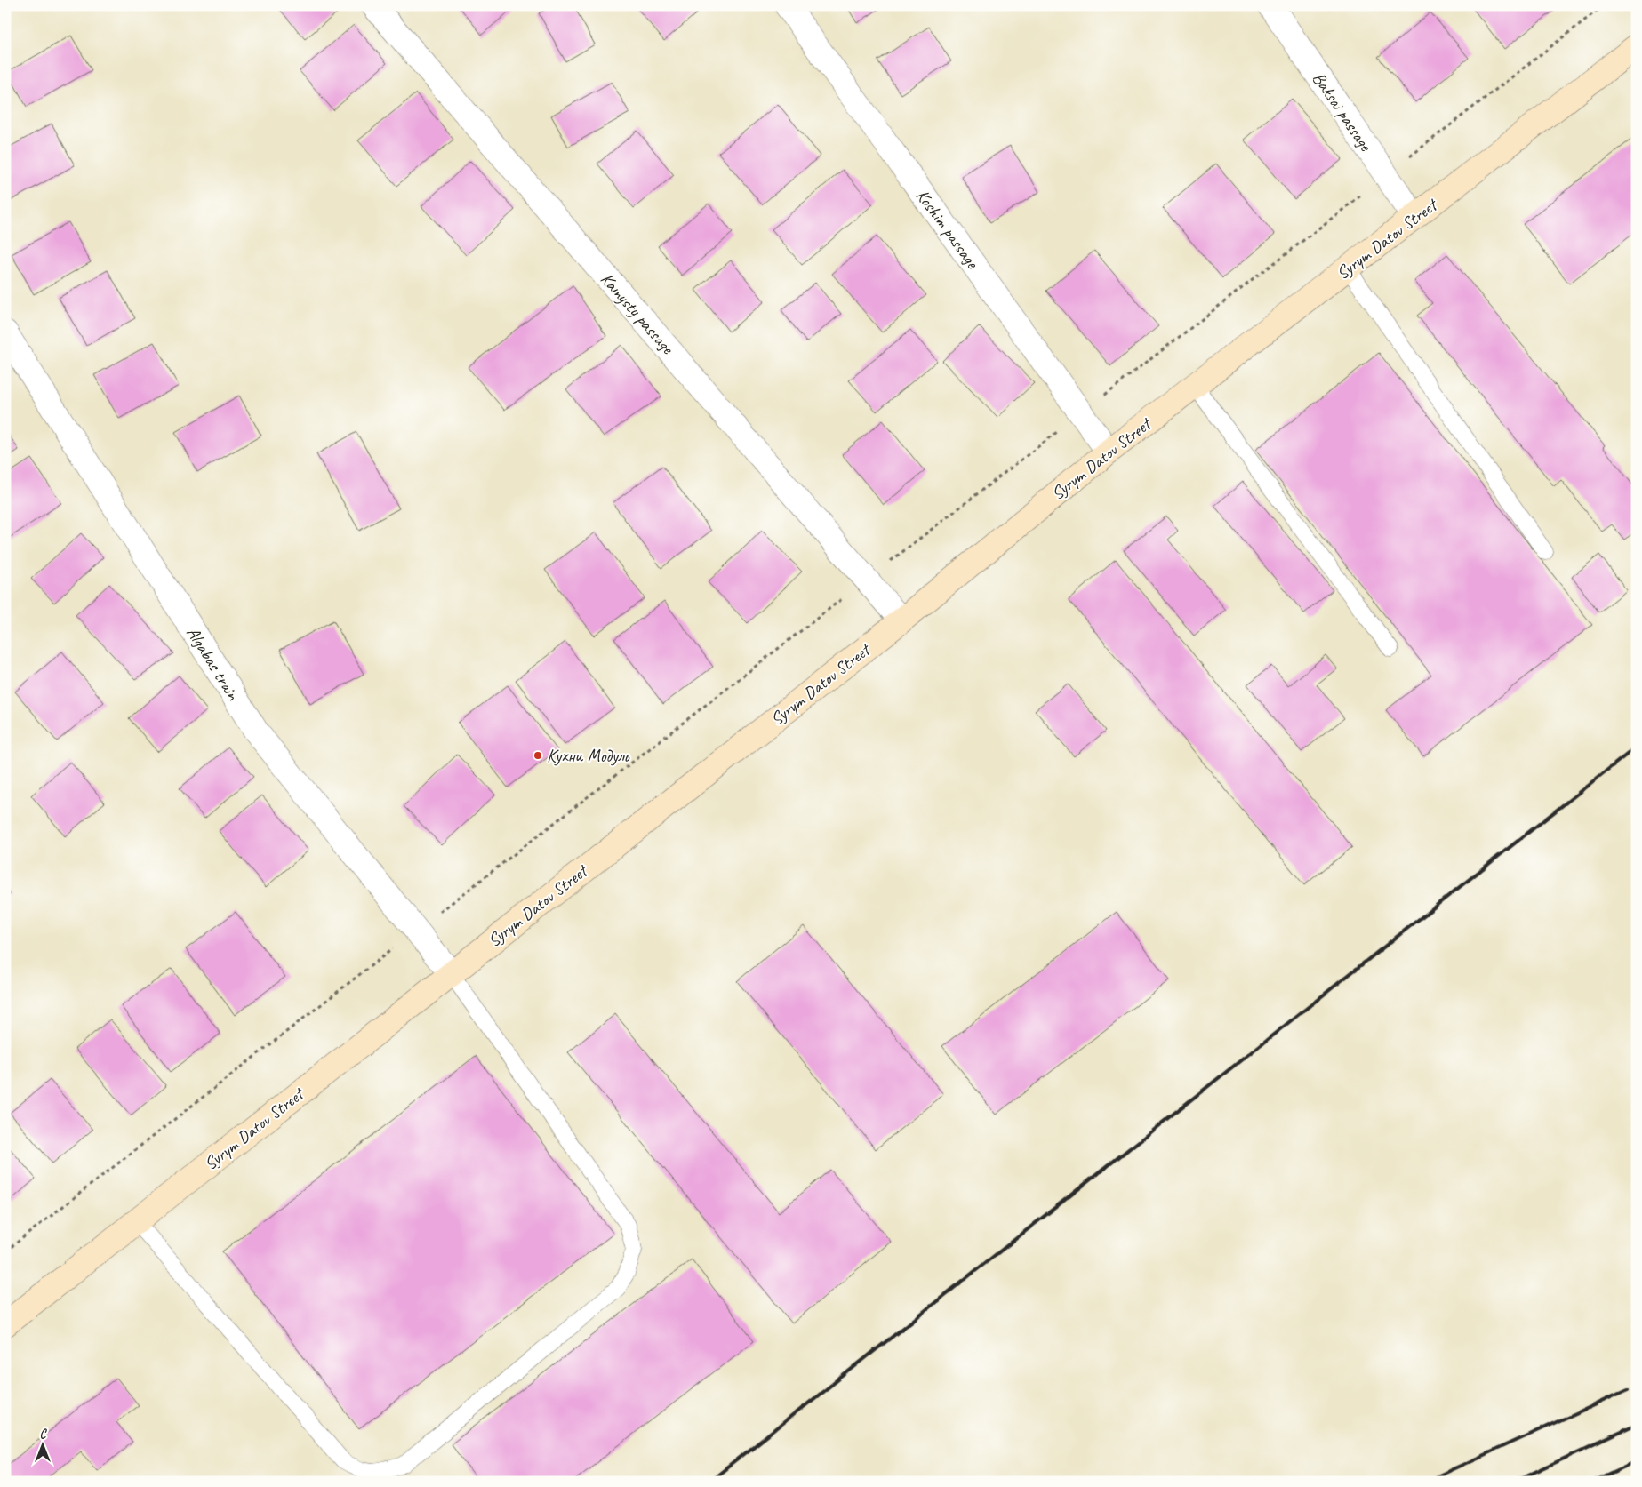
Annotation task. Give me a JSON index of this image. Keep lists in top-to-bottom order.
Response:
{
  "streets": {
    "main road": ["Syrym Datov Street"],
    "street": [
      "Baksai passage",
      "Koshim passage",
      "Kamysty passage",
      "Algabas train"
    ]
  },
  "crossings": [
    ["Baksai passage", "Syrym Datov Street"],
    ["Koshim passage", "Syrym Datov Street"],
    ["Syrym Datov Street", "Kamysty passage"],
    ["Syrym Datov Street", "Algabas train"]
  ],
  "places": ["Кухни Модуль"],
  "north": "top"
}
